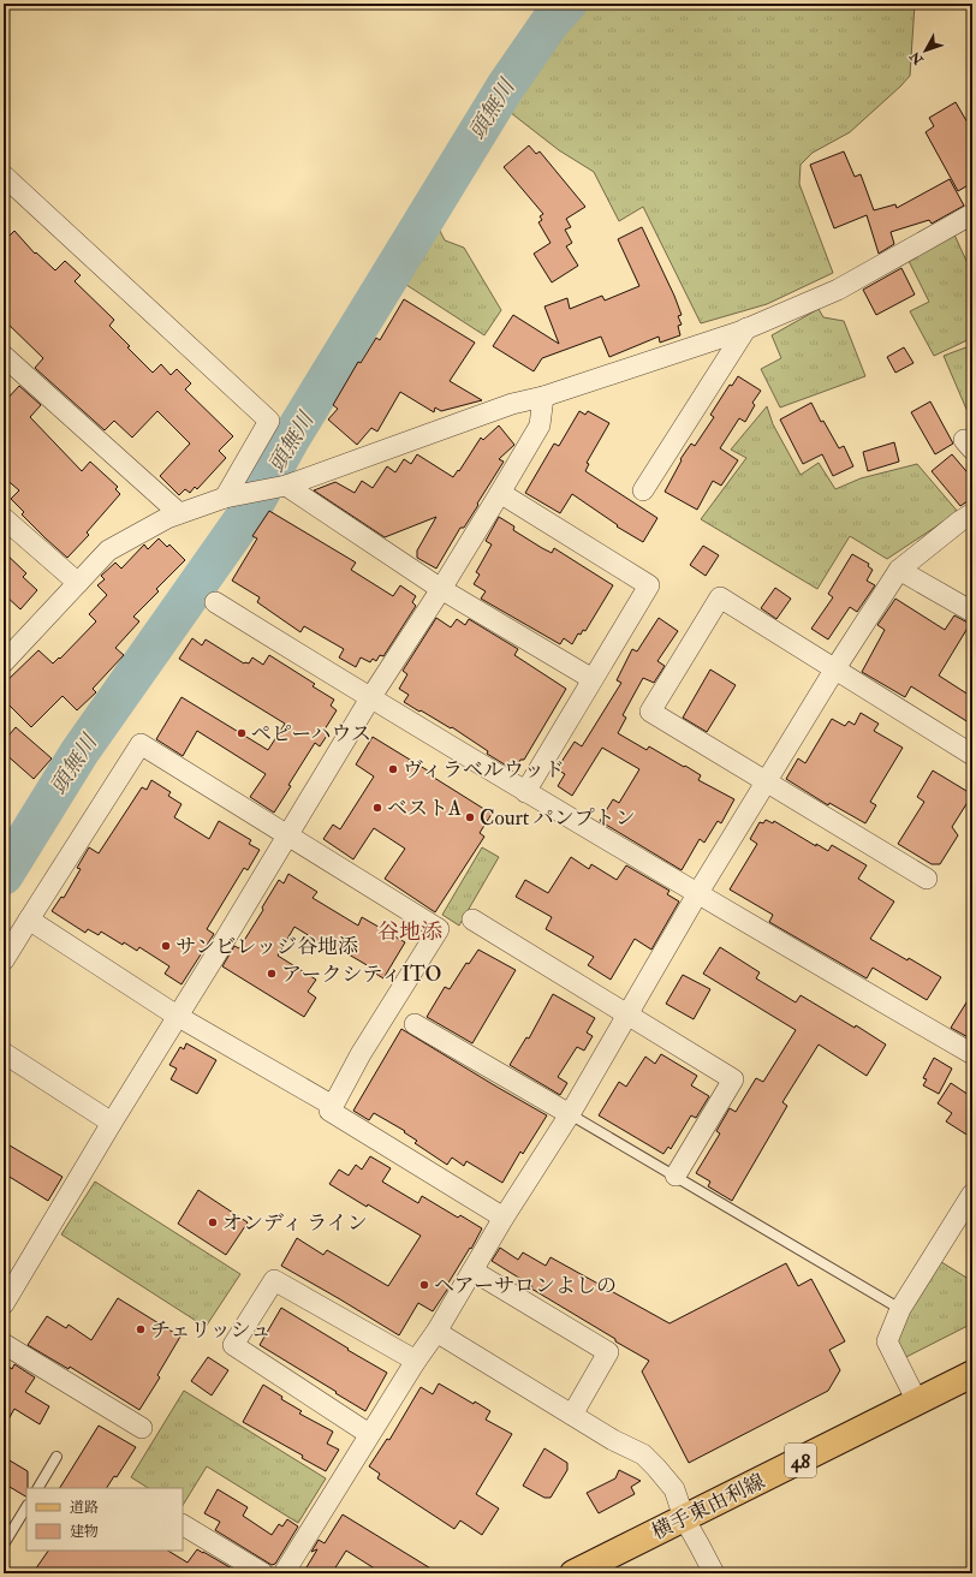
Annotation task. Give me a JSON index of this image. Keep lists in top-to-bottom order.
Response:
{
  "streets": {
    "main road": ["48", "横手東由利線"]
  },
  "districts": ["谷地添"],
  "water": ["頭無川"],
  "places": [
    "ペピーハウス",
    "ヴィラベルウッド",
    "ベストA",
    "Court パンプトン",
    "サンビレッジ谷地添",
    "アークシティITO",
    "オンディ ライン",
    "ヘアーサロンよしの",
    "チェリッシュ"
  ],
  "legend": ["道路", "建物"],
  "north": "bottom left"
}
